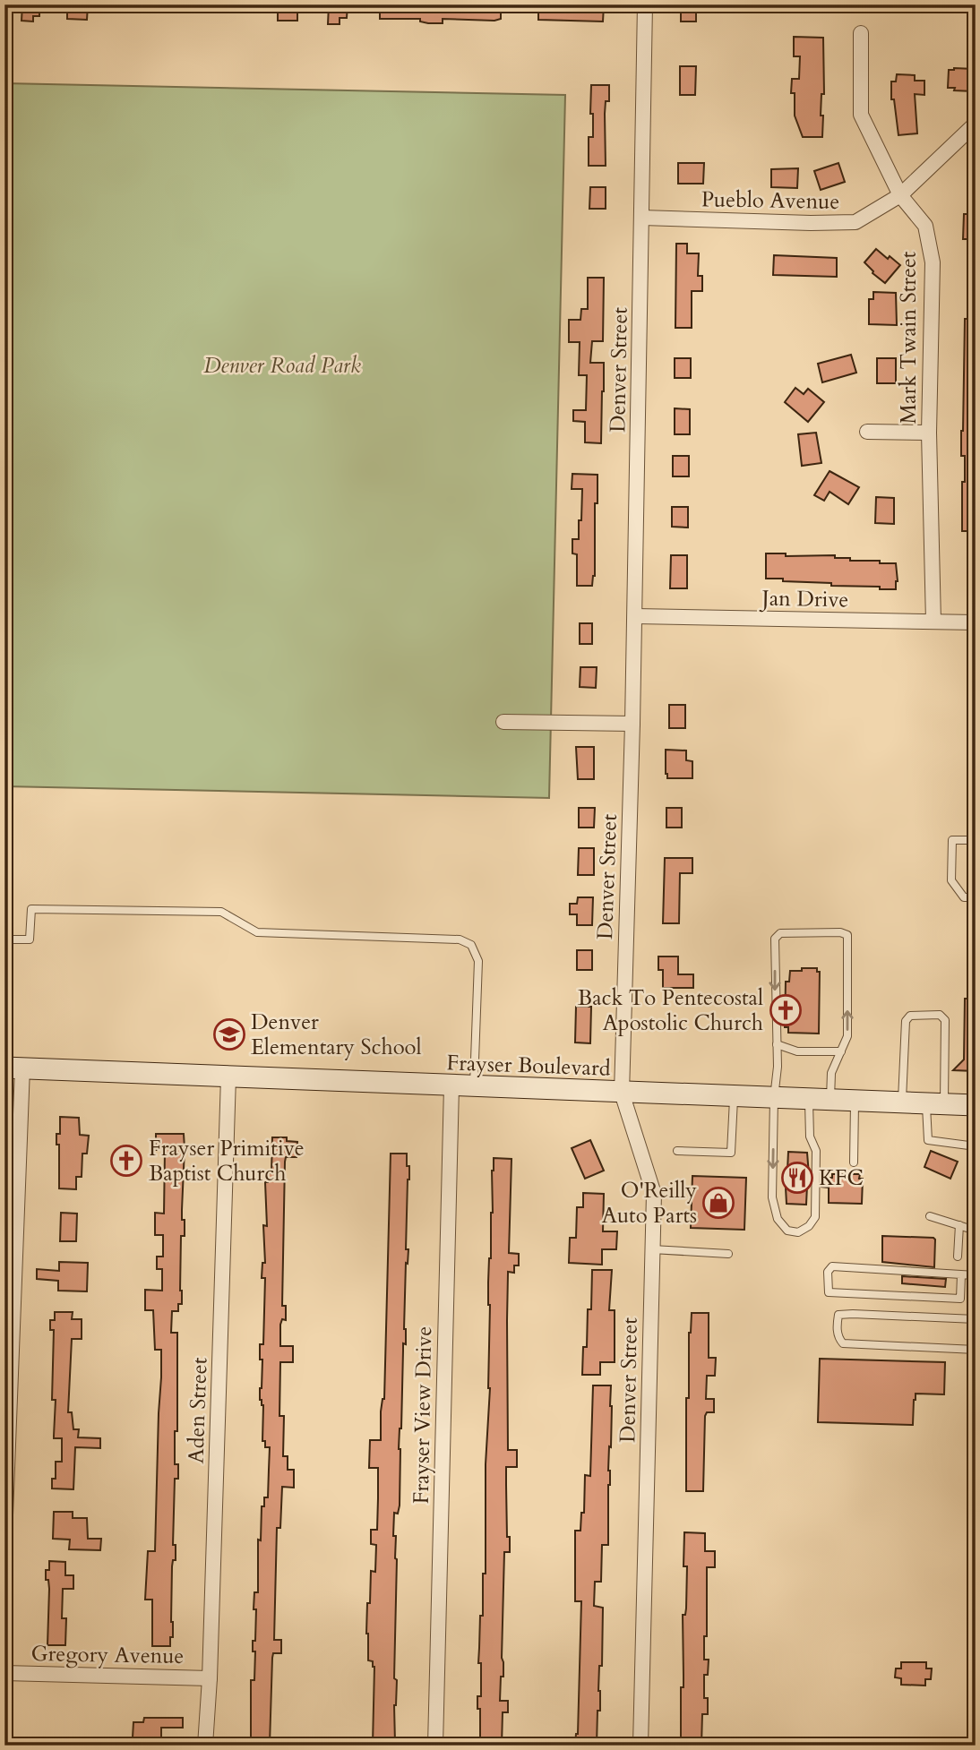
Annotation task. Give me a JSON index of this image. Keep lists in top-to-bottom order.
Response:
{
  "streets": {
    "main road": ["Frayser Boulevard"],
    "street": [
      "Pueblo Avenue",
      "Mark Twain Street",
      "Denver Street",
      "Jan Drive",
      "Aden Street",
      "Frayser View Drive",
      "Gregory Avenue"
    ]
  },
  "crossings": [
    ["Pueblo Avenue", "Mark Twain Street"],
    ["Pueblo Avenue", "Denver Street"],
    ["Mark Twain Street", "Jan Drive"],
    ["Denver Street", "Jan Drive"],
    ["Denver Street", "Frayser Boulevard"],
    ["Frayser Boulevard", "Aden Street"],
    ["Frayser Boulevard", "Frayser View Drive"],
    ["Aden Street", "Gregory Avenue"]
  ],
  "parks": ["Denver Road Park"],
  "places": {
    "church": ["Back To Pentecostal Apostolic Church", "Frayser Primitive Baptist Church"],
    "school or university": ["Denver Elementary School"],
    "restaurant": ["KFC"],
    "shop": ["O'Reilly Auto Parts"]
  }
}
